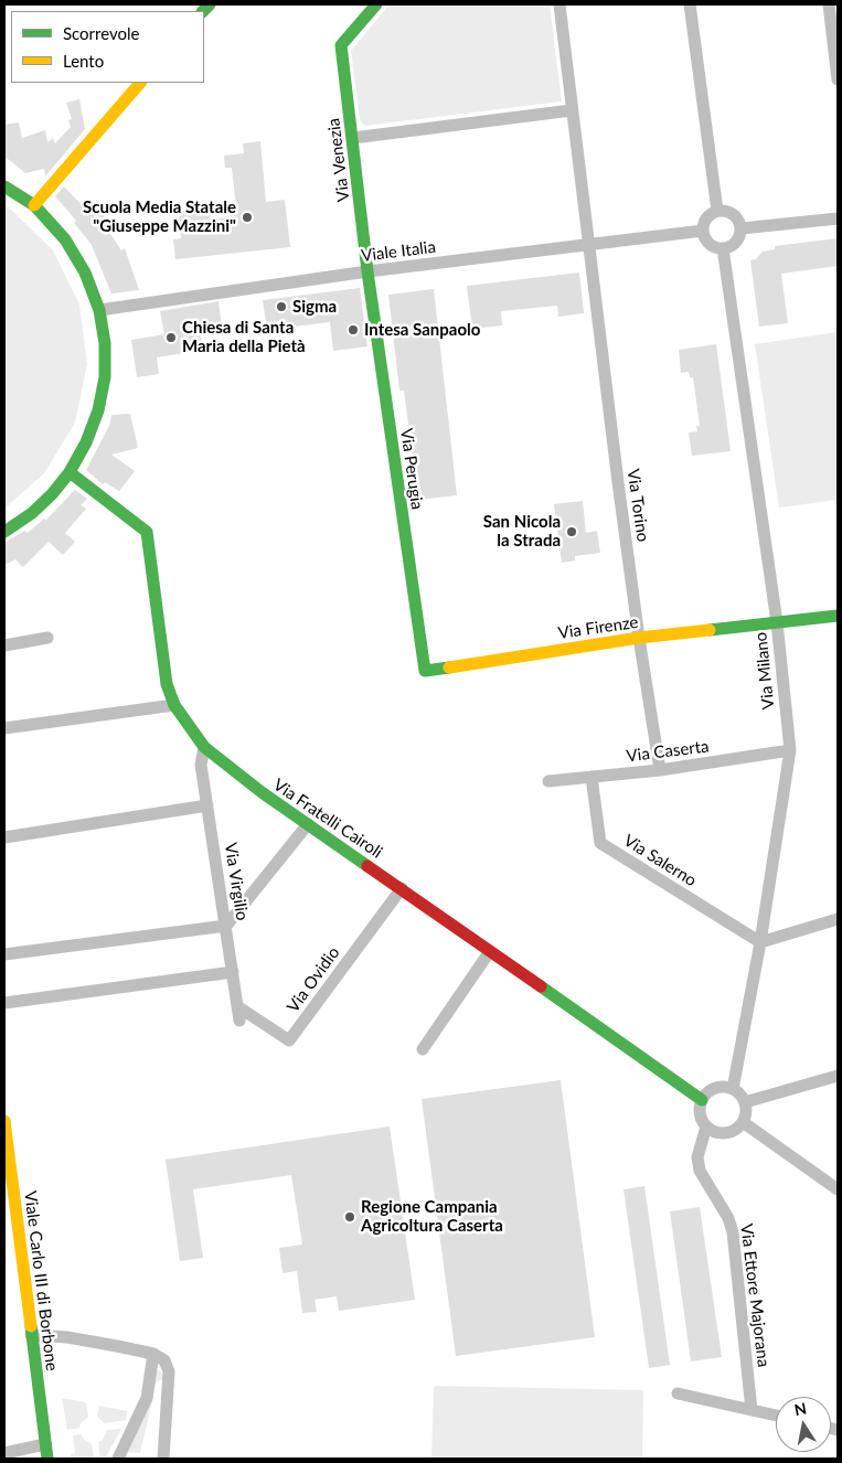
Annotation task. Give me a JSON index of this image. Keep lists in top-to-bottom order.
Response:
{
  "streets": {
    "street": [
      "Via Venezia",
      "Viale Italia",
      "Via Perugia",
      "Via Torino",
      "Via Firenze",
      "Via Milano",
      "Via Caserta",
      "Via Fratelli Cairoli",
      "Via Salerno",
      "Via Virgilio",
      "Via Ovidio",
      "Viale Carlo III di Borbone",
      "Via Ettore Majorana"
    ]
  },
  "crossings": [
    ["Via Venezia", "Viale Italia"],
    ["Via Venezia", "Via Perugia"],
    ["Viale Italia", "Via Perugia"],
    ["Viale Italia", "Via Torino"],
    ["Viale Italia", "Via Milano"],
    ["Via Perugia", "Via Firenze"],
    ["Via Torino", "Via Firenze"],
    ["Via Torino", "Via Caserta"],
    ["Via Firenze", "Via Milano"],
    ["Via Milano", "Via Caserta"],
    ["Via Milano", "Via Fratelli Cairoli"],
    ["Via Milano", "Via Salerno"],
    ["Via Milano", "Via Ettore Majorana"],
    ["Via Caserta", "Via Salerno"],
    ["Via Fratelli Cairoli", "Via Virgilio"],
    ["Via Fratelli Cairoli", "Via Ovidio"],
    ["Via Fratelli Cairoli", "Via Ettore Majorana"],
    ["Via Virgilio", "Via Ovidio"]
  ],
  "places": [
    "Scuola Media Statale \"Giuseppe Mazzini\"",
    "Sigma",
    "Intesa Sanpaolo",
    "Chiesa di Santa Maria della Pietà",
    "San Nicola la Strada",
    "Regione Campania Agricoltura Caserta"
  ],
  "legend": ["Scorrevole", "Lento"],
  "north": "top"
}
